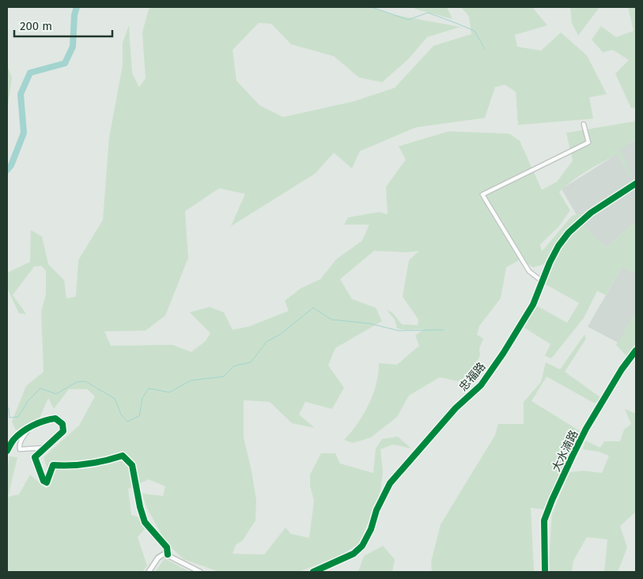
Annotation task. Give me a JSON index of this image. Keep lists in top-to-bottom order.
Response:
{
  "streets": {
    "street": ["忠福路", "大水湳路"]
  },
  "scale_bar": "200 m"
}
